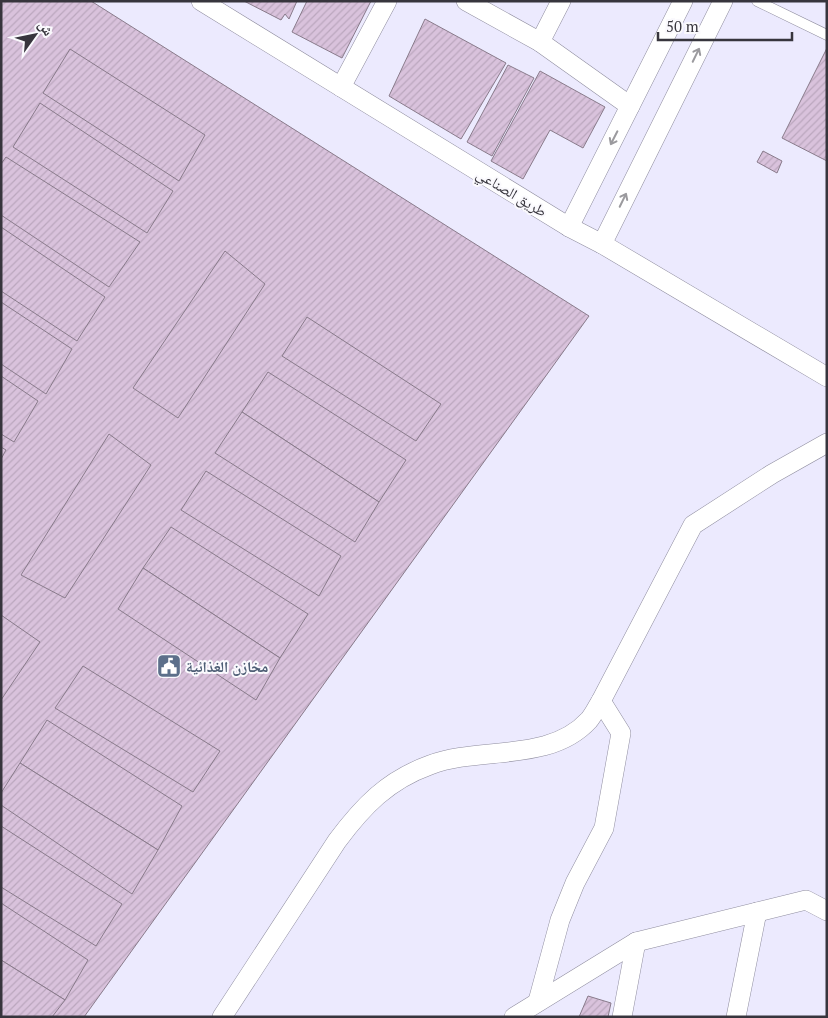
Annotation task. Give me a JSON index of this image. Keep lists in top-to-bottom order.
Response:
{
  "streets": {
    "street": ["طريق الصناعي"]
  },
  "places": {
    "public building": ["مخازن الغذائية"]
  },
  "scale_bar": "50 m",
  "north": "top right"
}
